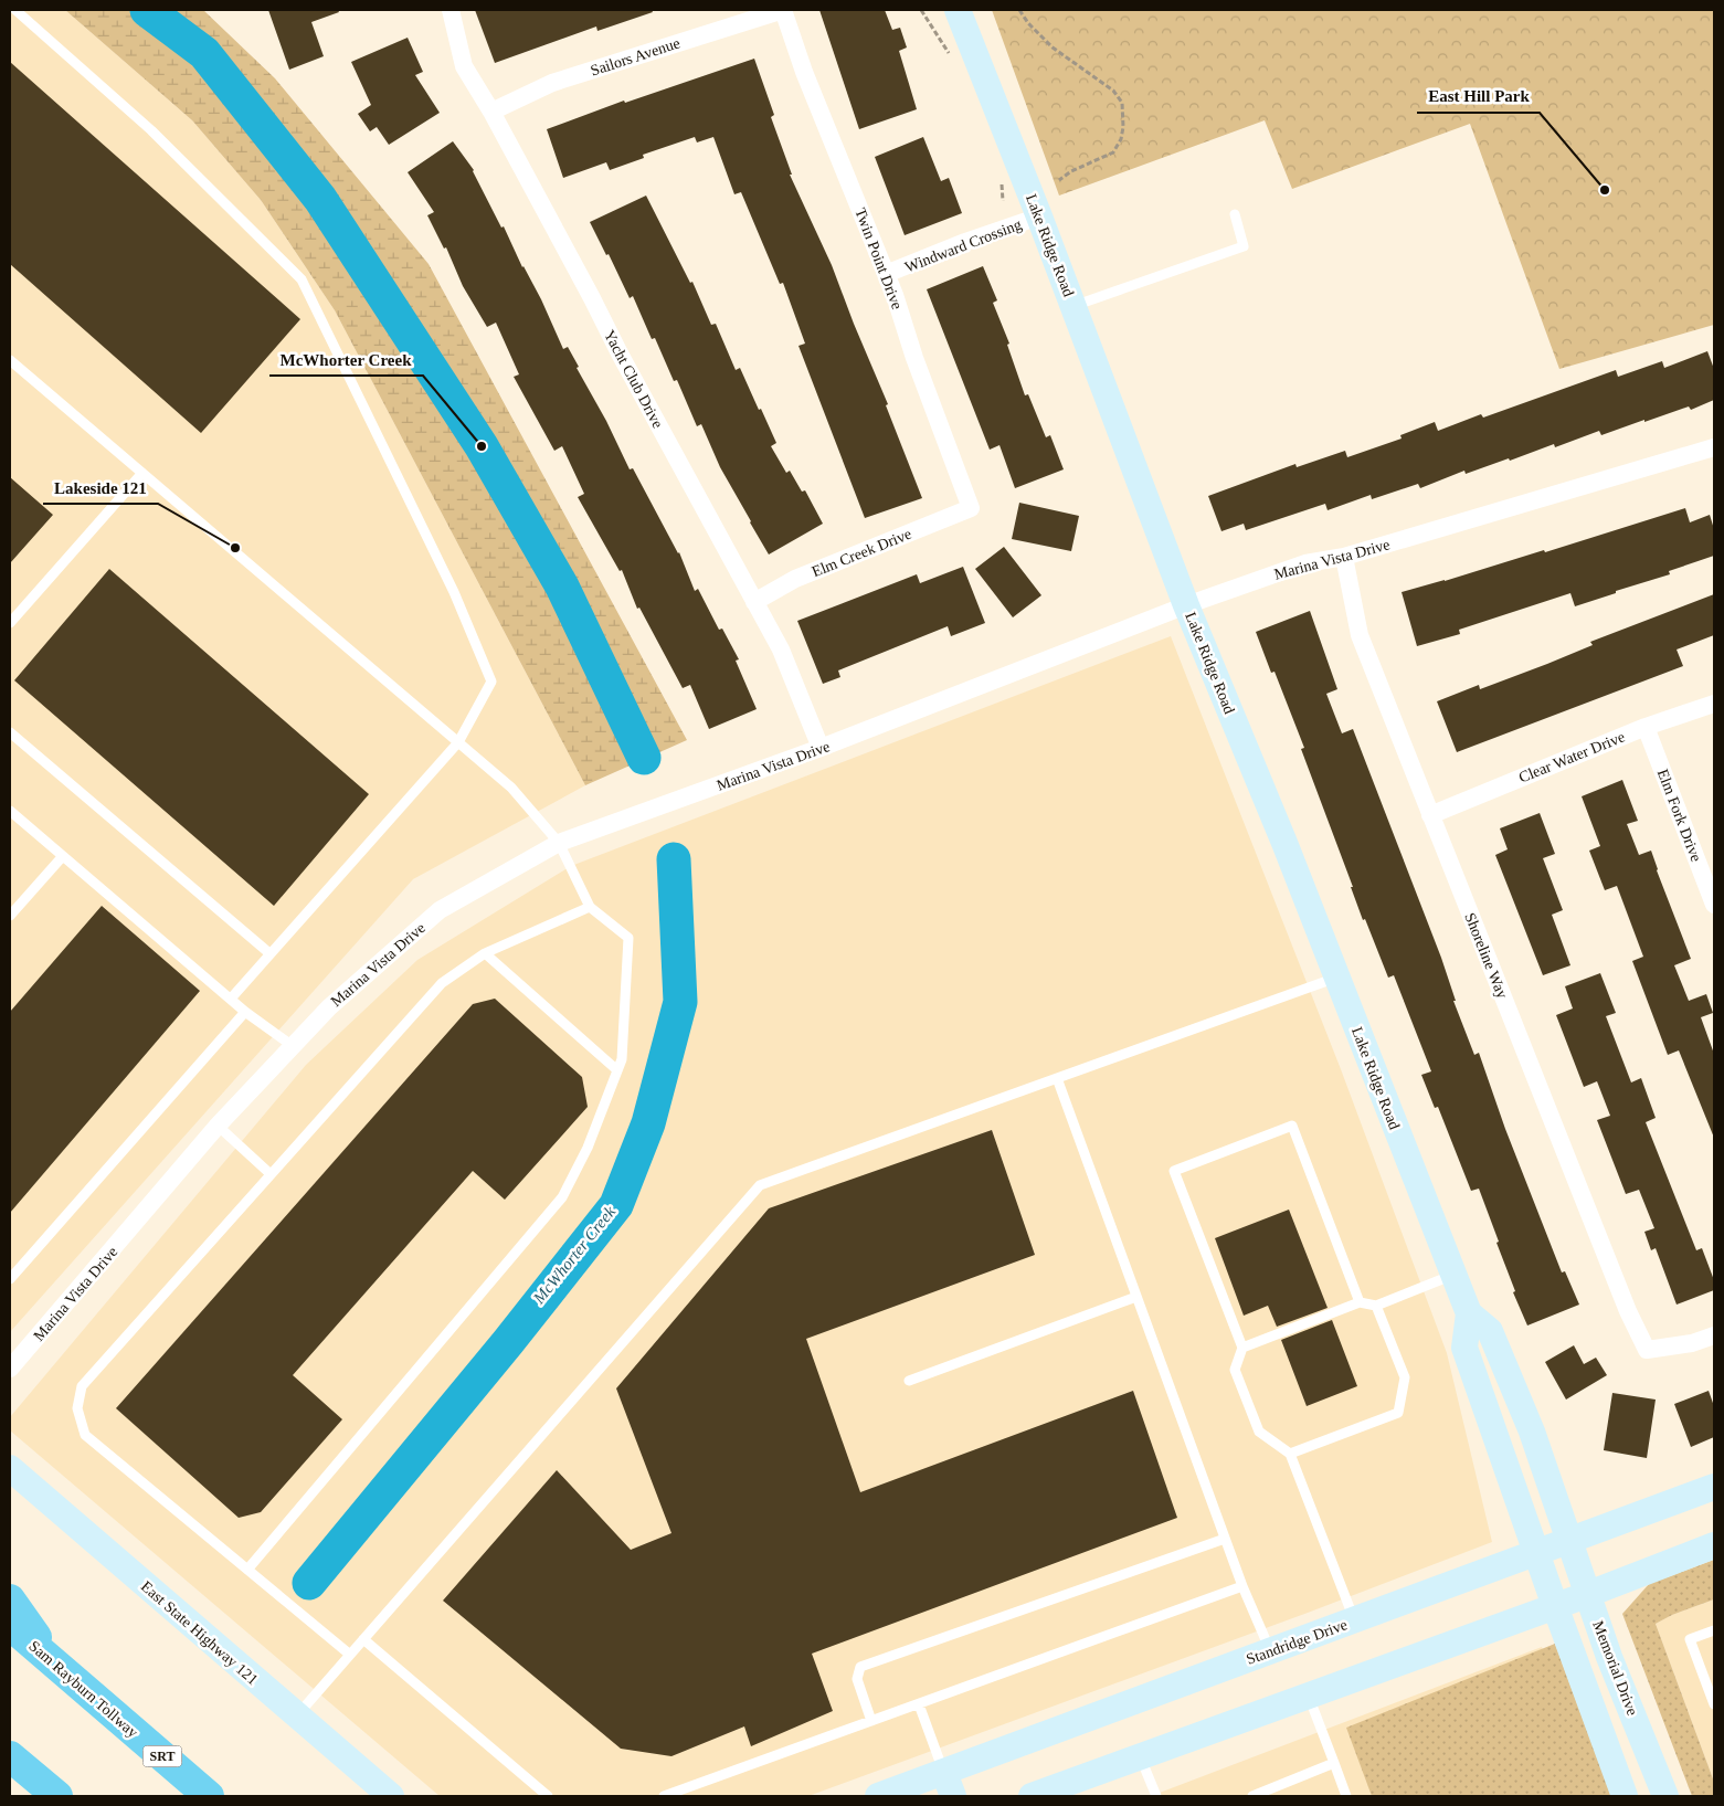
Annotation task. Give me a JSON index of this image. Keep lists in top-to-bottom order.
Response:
{
  "streets": {
    "highway": ["Sam Rayburn Tollway", "SRT"],
    "street": [
      "Sailors Avenue",
      "Windward Crossing",
      "Lake Ridge Road",
      "Twin Point Drive",
      "Yacht Club Drive",
      "Elm Creek Drive",
      "Marina Vista Drive",
      "Clear Water Drive",
      "Elm Fork Drive",
      "Shoreline Way",
      "East State Highway 121",
      "Standridge Drive",
      "Memorial Drive"
    ]
  },
  "crossings": [
    ["Sailors Avenue", "Twin Point Drive"],
    ["Sailors Avenue", "Yacht Club Drive"],
    ["Windward Crossing", "Lake Ridge Road"],
    ["Windward Crossing", "Twin Point Drive"],
    ["Lake Ridge Road", "Marina Vista Drive"],
    ["Lake Ridge Road", "Standridge Drive"],
    ["Lake Ridge Road", "Memorial Drive"],
    ["Twin Point Drive", "Elm Creek Drive"],
    ["Yacht Club Drive", "Elm Creek Drive"],
    ["Yacht Club Drive", "Marina Vista Drive"],
    ["Marina Vista Drive", "Shoreline Way"],
    ["Clear Water Drive", "Elm Fork Drive"],
    ["Clear Water Drive", "Shoreline Way"],
    ["Standridge Drive", "Memorial Drive"]
  ],
  "water": ["McWhorter Creek"],
  "places": ["East Hill Park", "McWhorter Creek", "Lakeside 121"]
}
